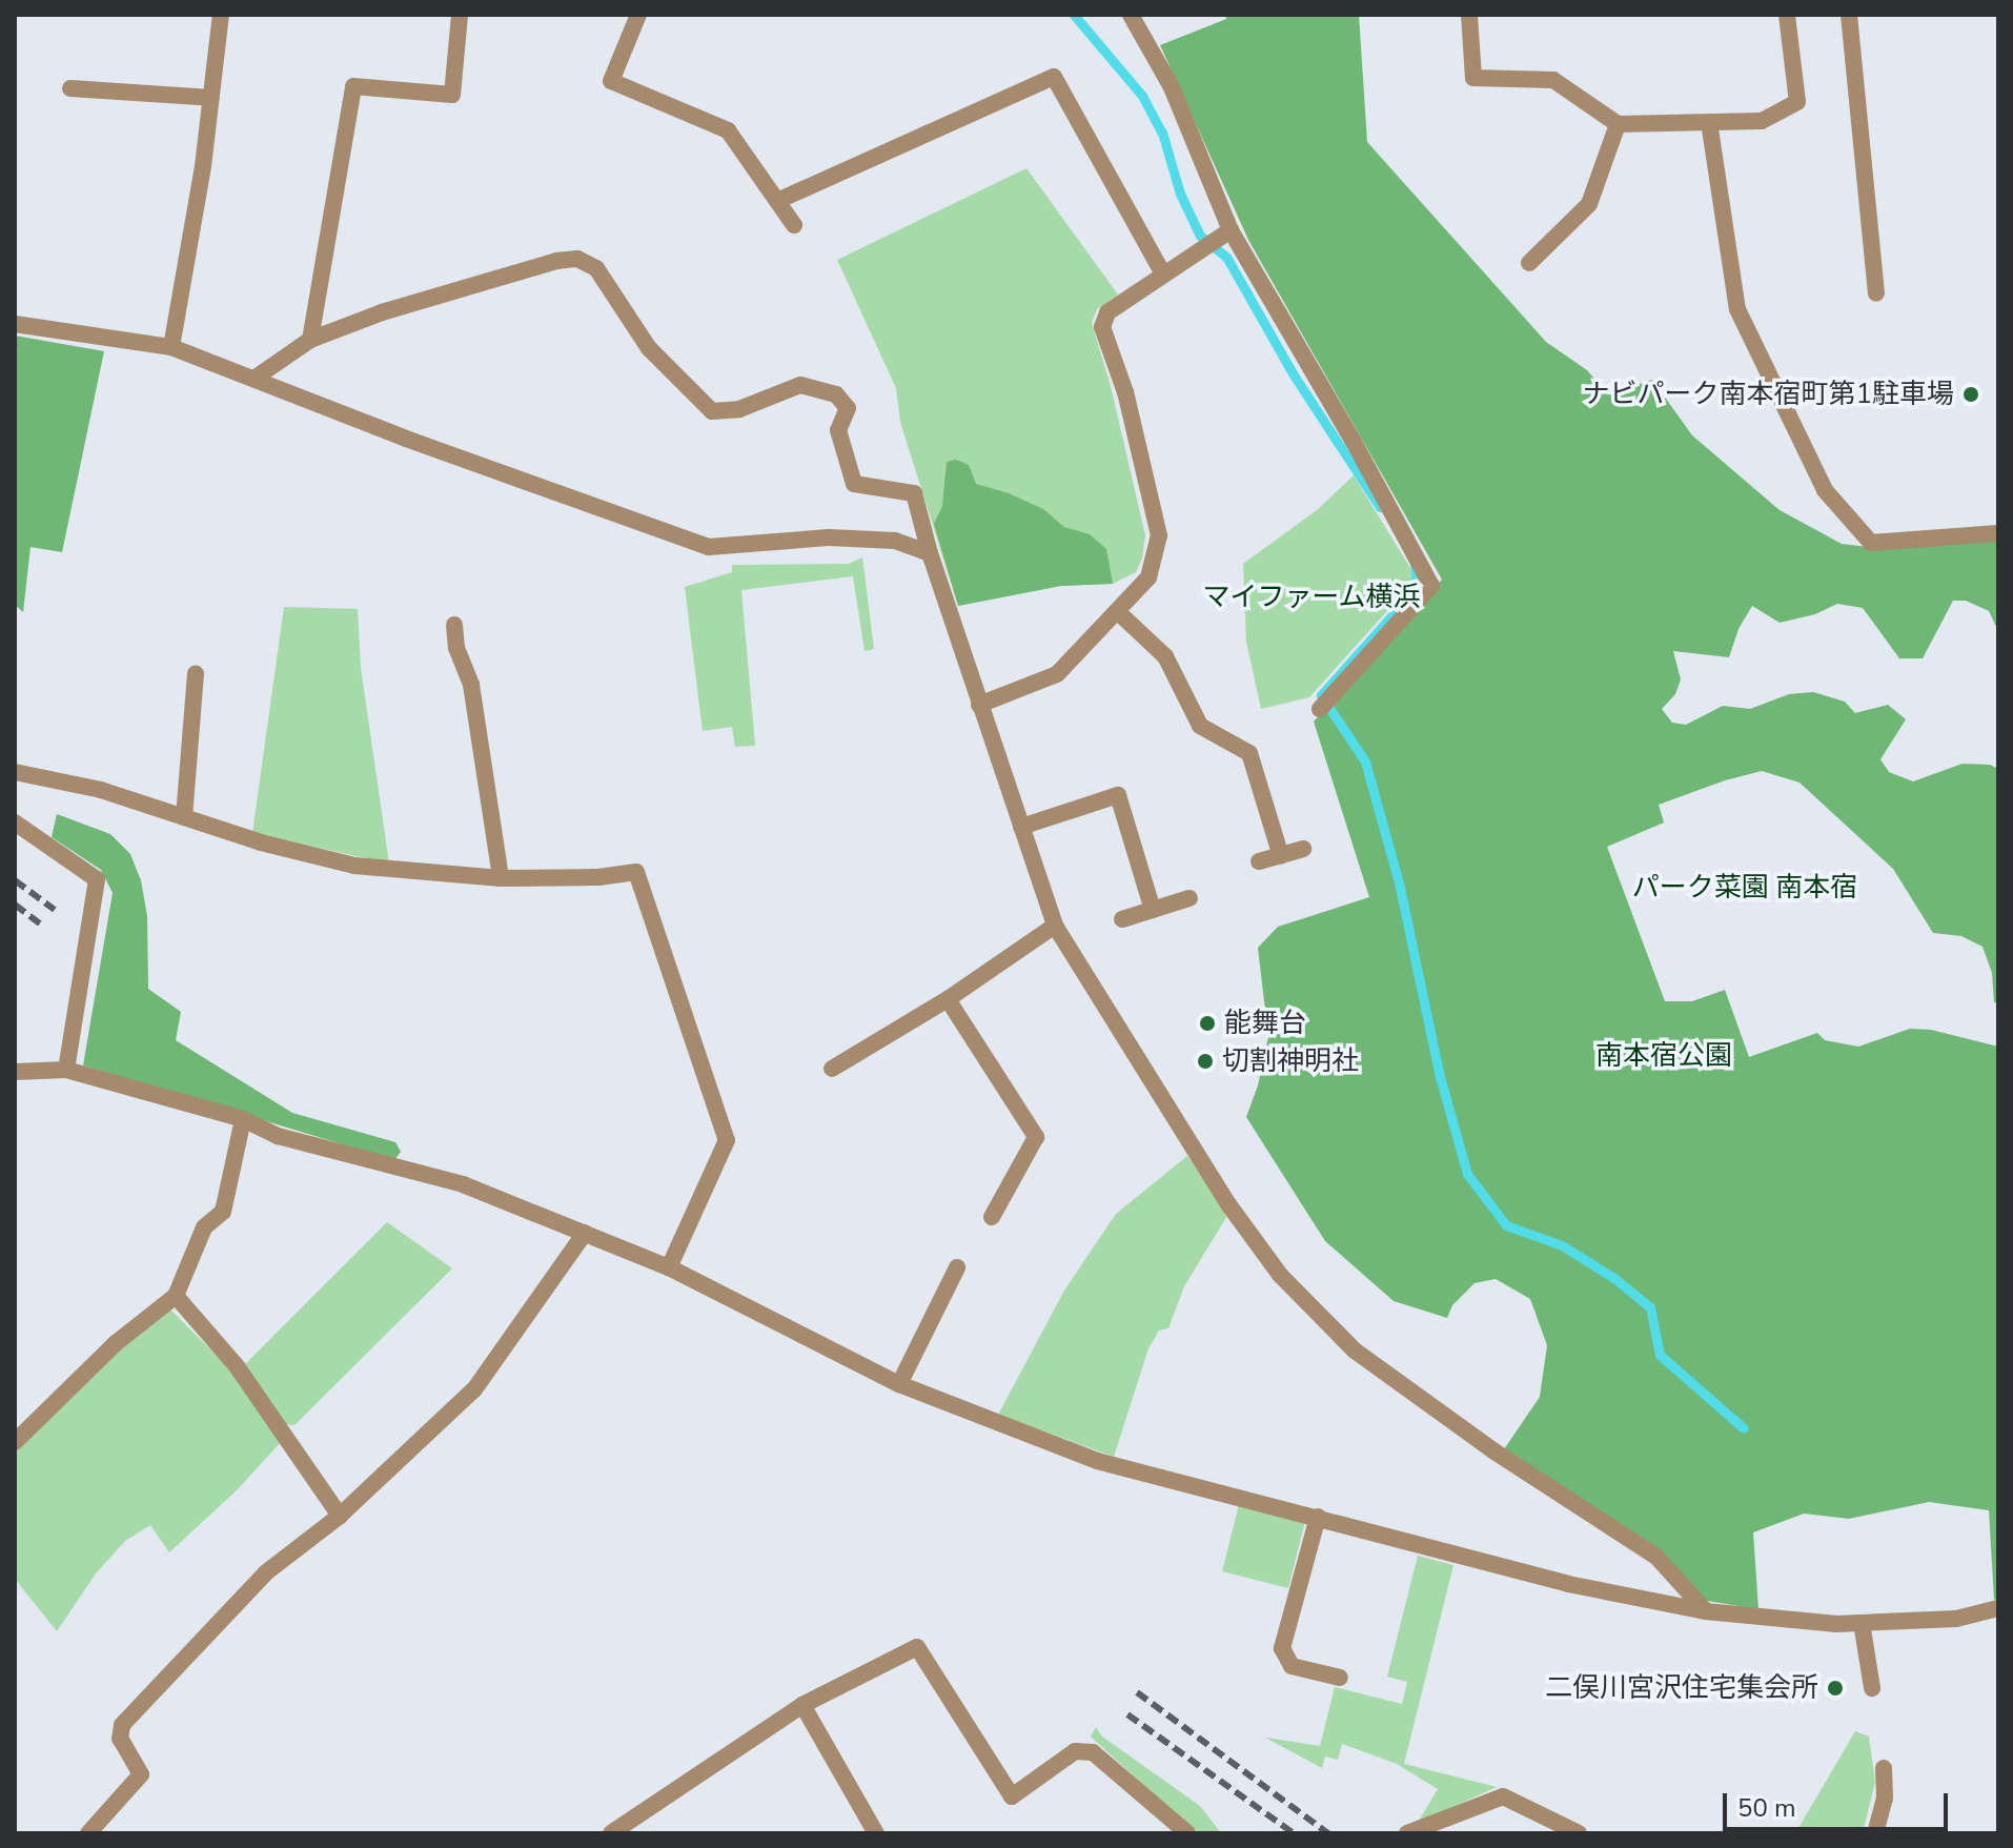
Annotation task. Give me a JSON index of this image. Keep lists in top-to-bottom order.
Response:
{
  "parks": ["マイファーム横浜", "パーク菜園 南本宿", "南本宿公園"],
  "places": [
    "ナビパーク南本宿町第1駐車場",
    "能舞台",
    "切割神明社",
    "二俣川宮沢住宅集会所"
  ],
  "scale_bar": "50 m"
}
